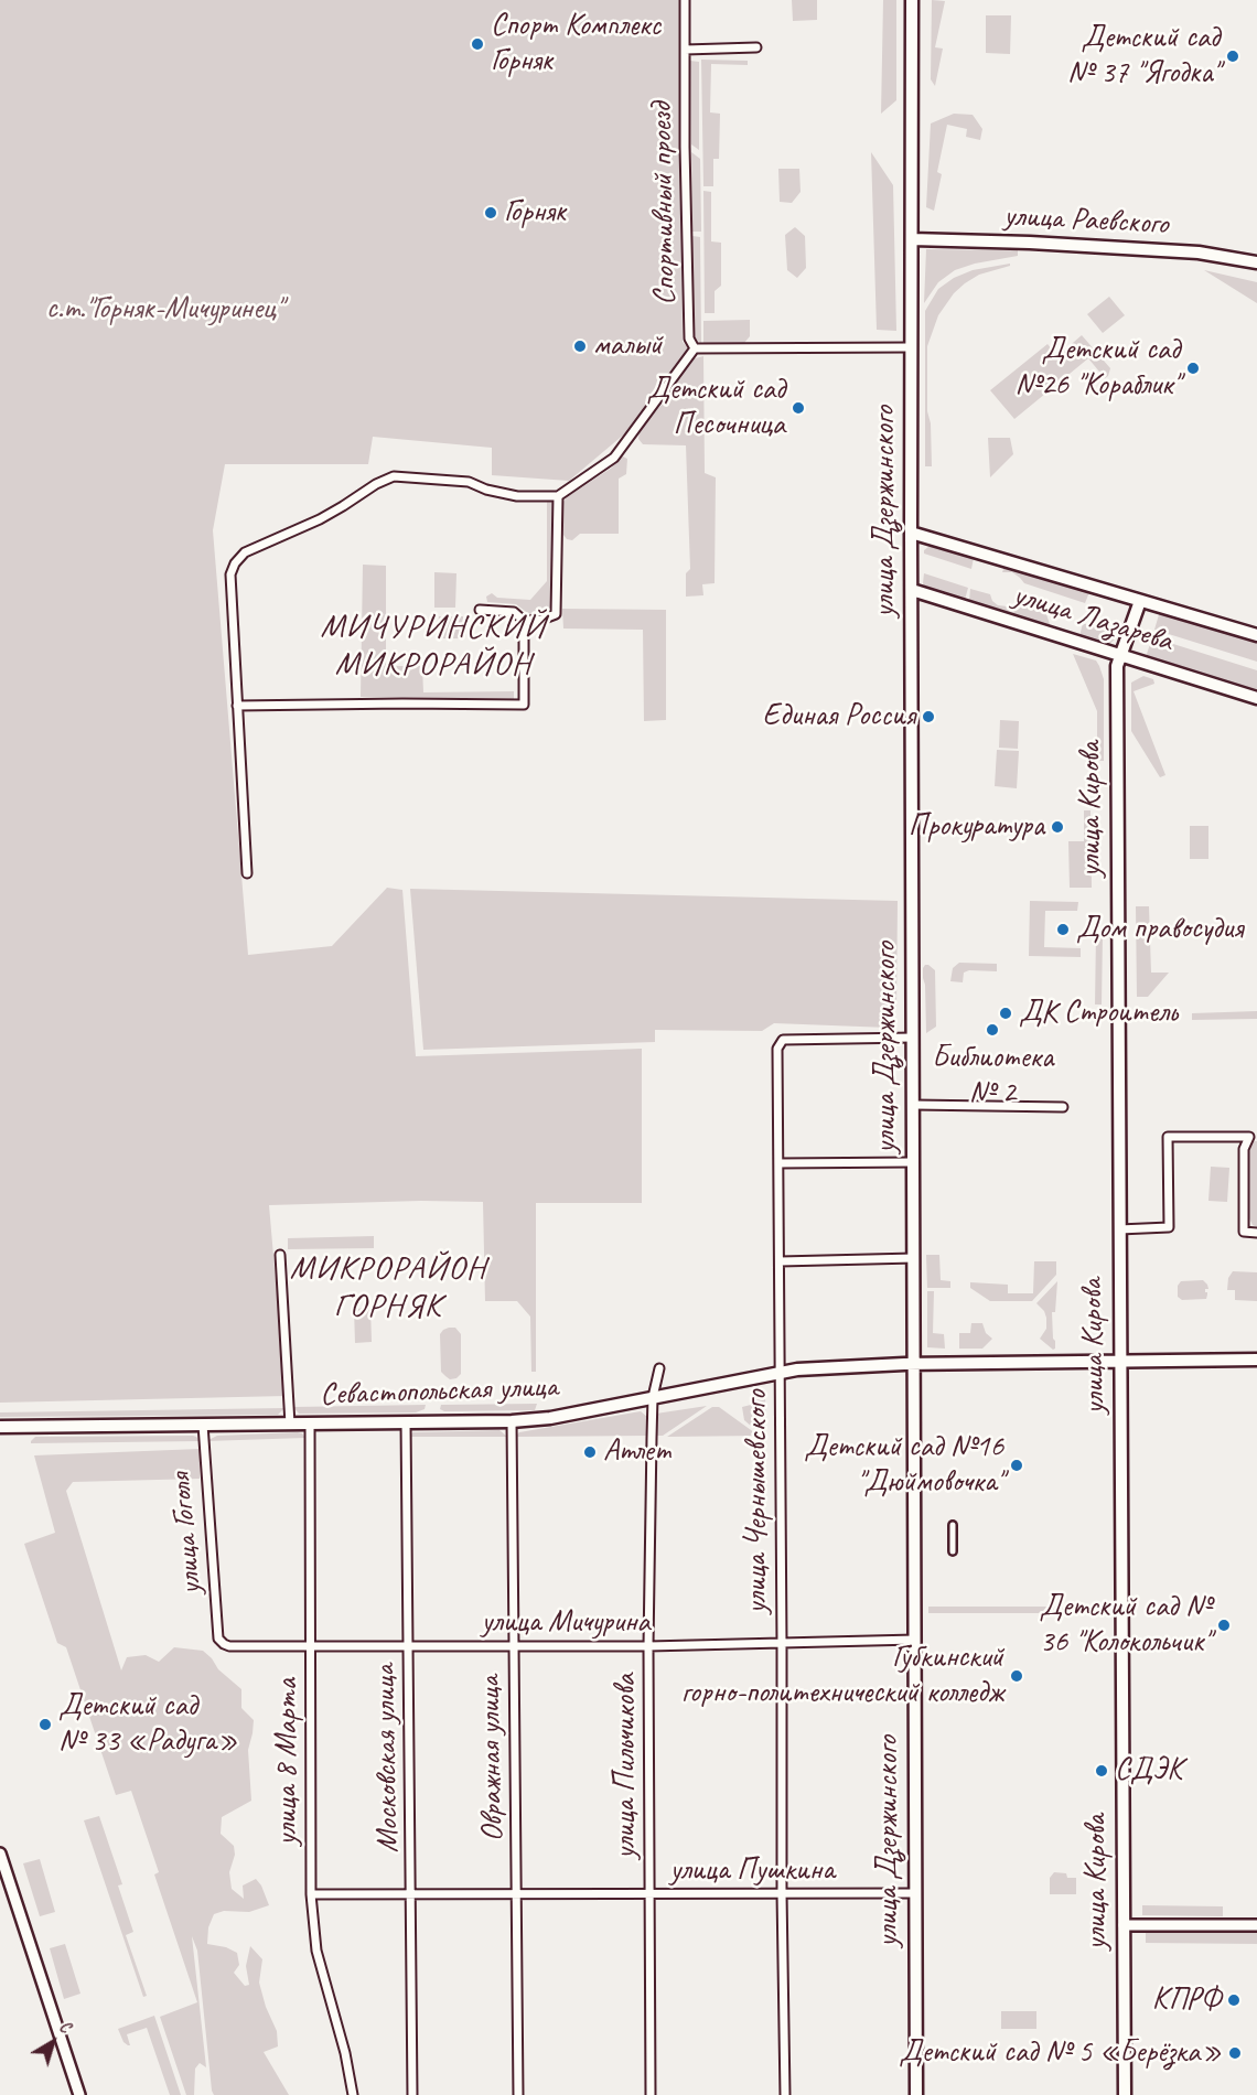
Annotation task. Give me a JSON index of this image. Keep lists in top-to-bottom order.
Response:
{
  "streets": {
    "main road": [
      "улица Раевского",
      "улица Дзержинского",
      "улица Лазарева",
      "улица Кирова",
      "Севастопольская улица"
    ],
    "street": [
      "Спортивный проезд",
      "улица Чернышевского",
      "улица Гоголя",
      "улица Мичурина",
      "Московская улица",
      "Овражная улица",
      "улица 8 Марта",
      "улица Пильчикова",
      "улица Пушкина"
    ]
  },
  "crossings": [
    ["Спортивный проезд", "улица Дзержинского"],
    ["улица Раевского", "улица Дзержинского"],
    ["улица Дзержинского", "улица Лазарева"],
    ["улица Дзержинского", "Севастопольская улица"],
    ["улица Дзержинского", "улица Чернышевского"],
    ["улица Дзержинского", "улица Мичурина"],
    ["улица Дзержинского", "улица Пушкина"],
    ["улица Лазарева", "улица Кирова"],
    ["улица Кирова", "Севастопольская улица"],
    ["Севастопольская улица", "улица Чернышевского"],
    ["Севастопольская улица", "улица Гоголя"],
    ["Севастопольская улица", "Московская улица"],
    ["Севастопольская улица", "Овражная улица"],
    ["Севастопольская улица", "улица 8 Марта"],
    ["Севастопольская улица", "улица Пильчикова"],
    ["улица Чернышевского", "улица Мичурина"],
    ["улица Чернышевского", "улица Пушкина"],
    ["улица Гоголя", "улица Мичурина"],
    ["улица Мичурина", "Московская улица"],
    ["улица Мичурина", "Овражная улица"],
    ["улица Мичурина", "улица 8 Марта"],
    ["улица Мичурина", "улица Пильчикова"],
    ["Московская улица", "улица Пушкина"],
    ["Овражная улица", "улица Пушкина"],
    ["улица 8 Марта", "улица Пушкина"],
    ["улица Пильчикова", "улица Пушкина"]
  ],
  "districts": ["МИЧУРИНСКИЙ МИКРОРАЙОН", "МИКРОРАЙОН ГОРНЯК"],
  "parks": ["с.т.\"Горняк-Мичуринец\""],
  "places": [
    "Спорт Комплекс Горняк",
    "Детский сад № 37 \"Ягодка\"",
    "Горняк",
    "малый",
    "Детский сад №26 \"Кораблик\"",
    "Детский сад Песочница",
    "Единая Россия",
    "Прокуратура",
    "Дом правосудия",
    "ДК Строитель",
    "Библиотека № 2",
    "Атлет",
    "Детский сад №16 \"Дюймовочка\"",
    "Детский сад № 36 \"Колокольчик\"",
    "Губкинский горно-политехнический колледж",
    "Детский сад № 33 «Радуга»",
    "СДЭК",
    "КПРФ",
    "Детский сад № 5 «Берёзка»"
  ],
  "north": "top right"
}
